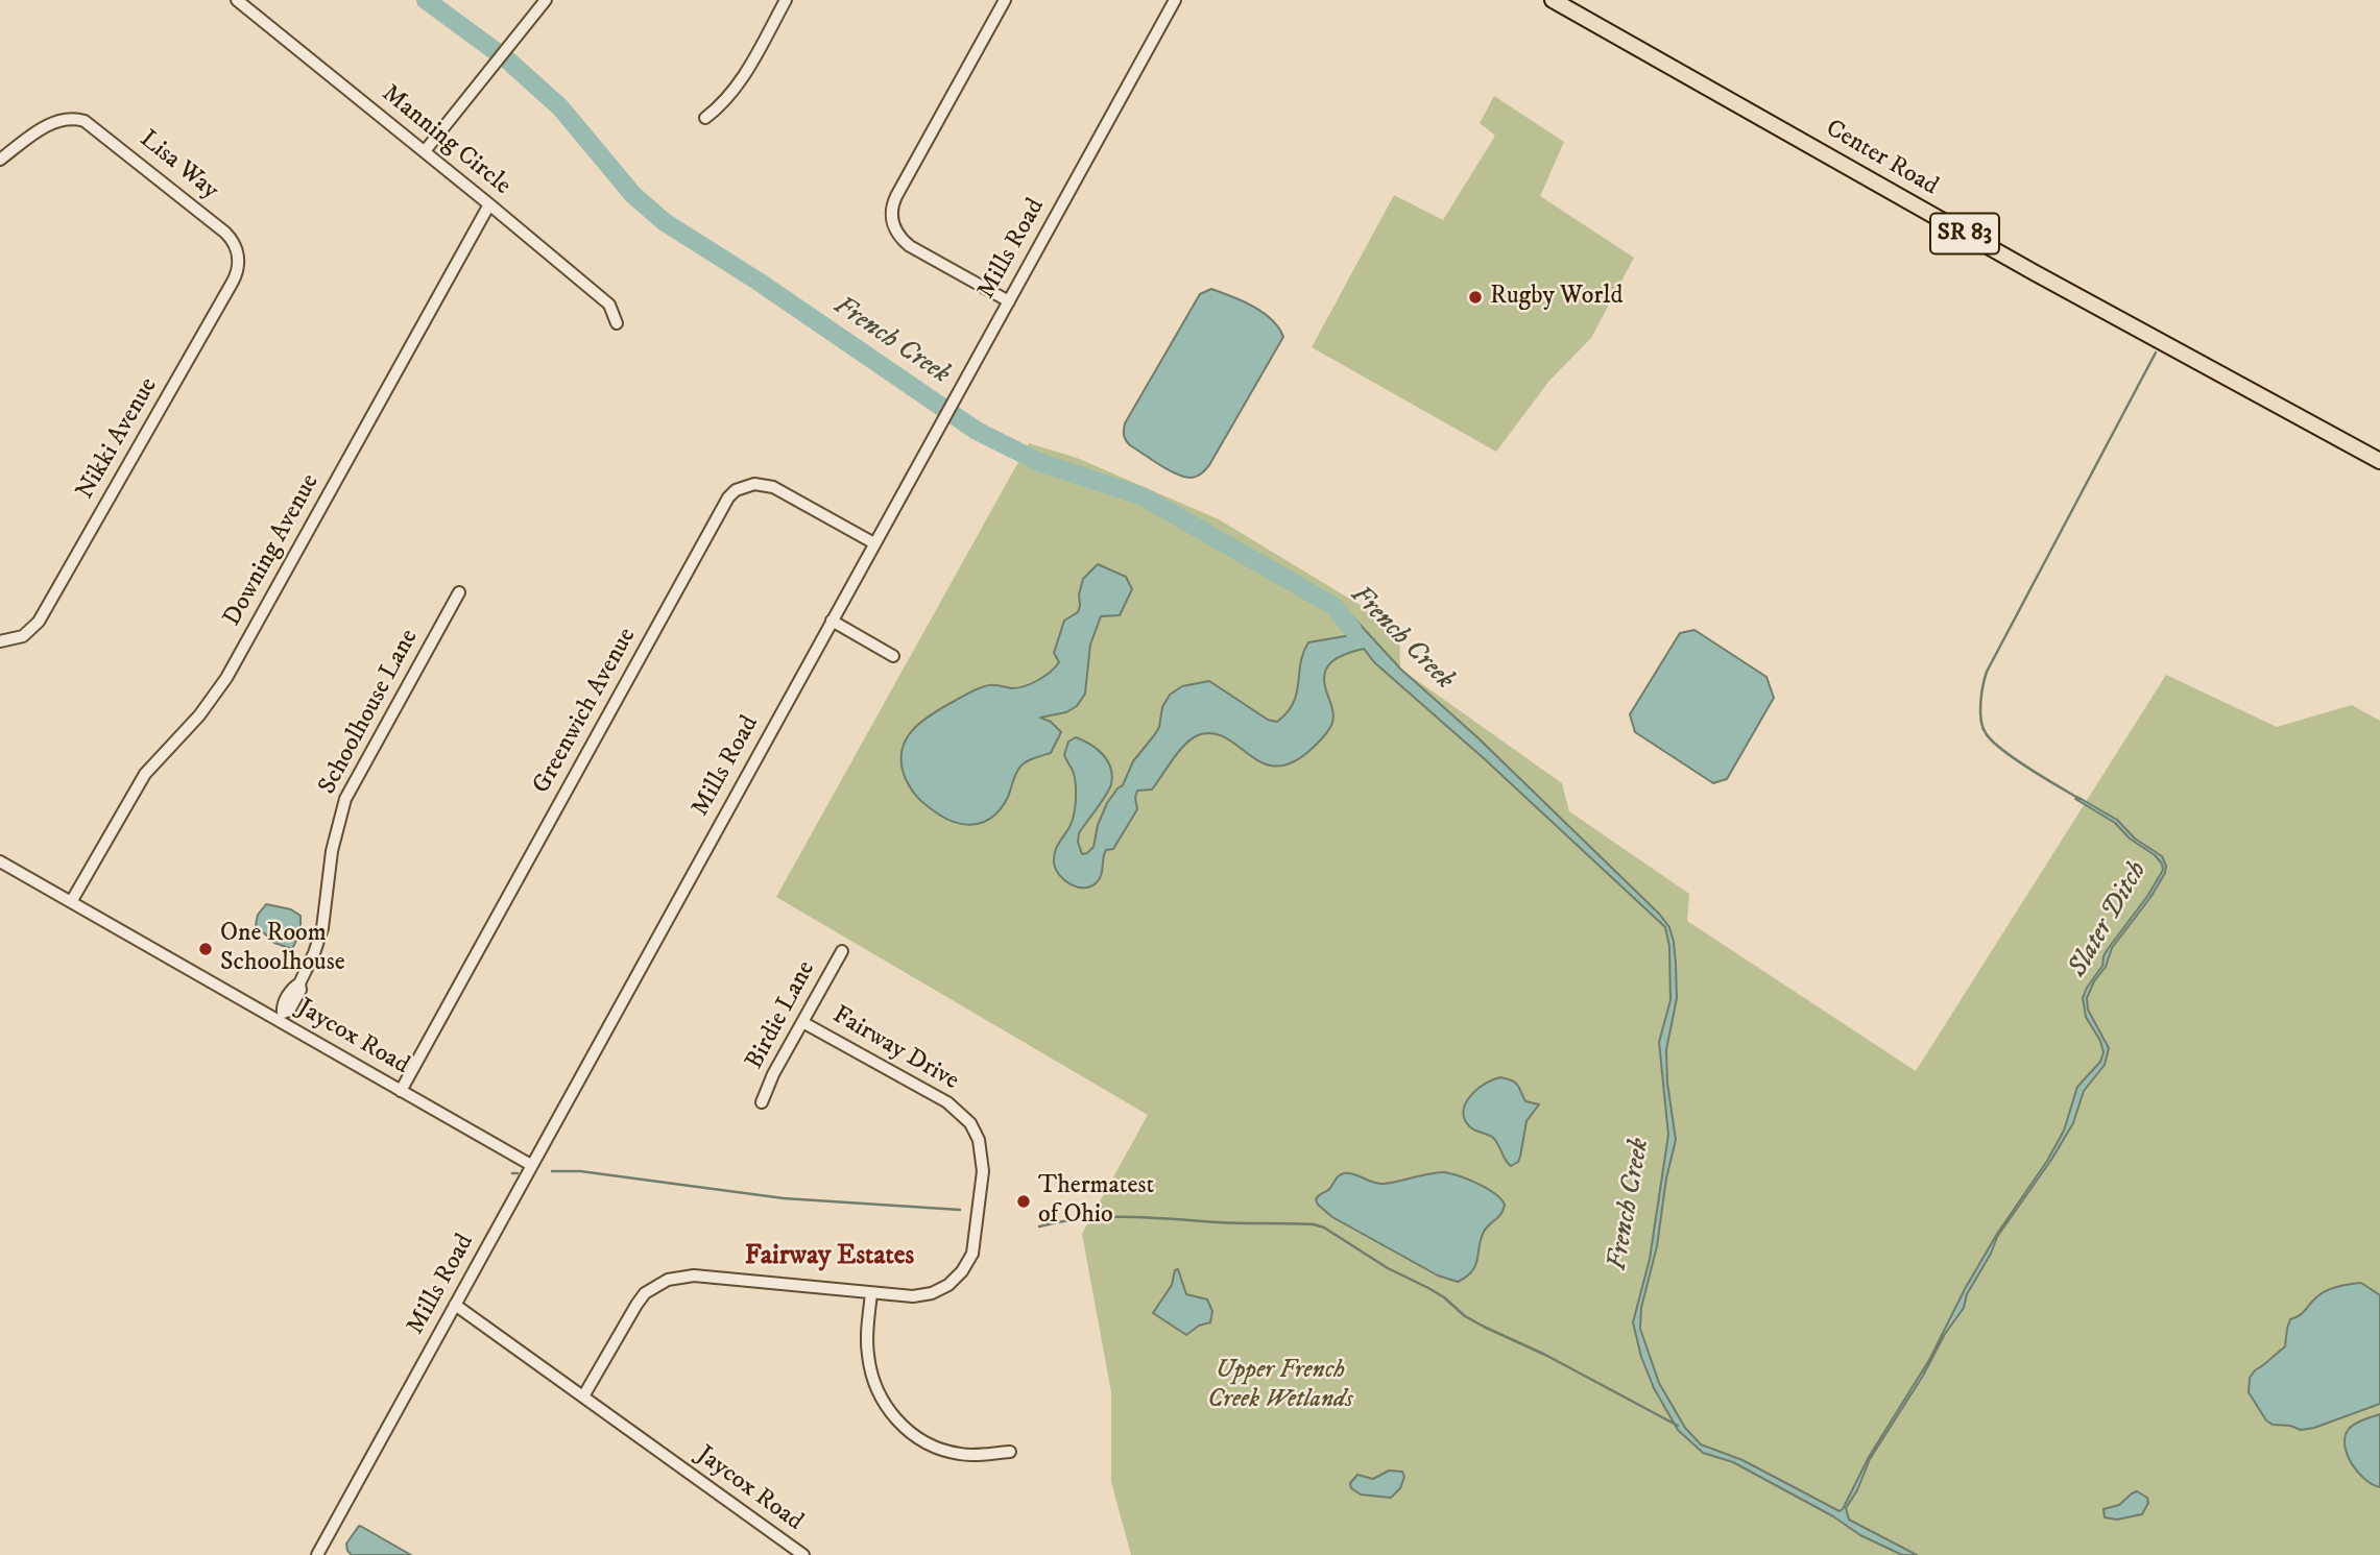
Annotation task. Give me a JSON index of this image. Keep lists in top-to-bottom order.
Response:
{
  "streets": {
    "main road": ["Center Road", "SR 83"],
    "street": [
      "Manning Circle",
      "Lisa Way",
      "Mills Road",
      "Nikki Avenue",
      "Downing Avenue",
      "Greenwich Avenue",
      "Schoolhouse Lane",
      "Birdie Lane",
      "Jaycox Road",
      "Fairway Drive"
    ]
  },
  "crossings": [
    ["Manning Circle", "Downing Avenue"],
    ["Lisa Way", "Nikki Avenue"],
    ["Mills Road", "Greenwich Avenue"],
    ["Mills Road", "Jaycox Road"],
    ["Downing Avenue", "Jaycox Road"],
    ["Greenwich Avenue", "Jaycox Road"],
    ["Schoolhouse Lane", "Jaycox Road"],
    ["Birdie Lane", "Fairway Drive"],
    ["Jaycox Road", "Fairway Drive"]
  ],
  "districts": ["Fairway Estates"],
  "water": ["French Creek", "Slater Ditch"],
  "parks": ["Upper French Creek Wetlands"],
  "places": ["Rugby World", "One Room Schoolhouse", "Thermatest of Ohio"]
}
